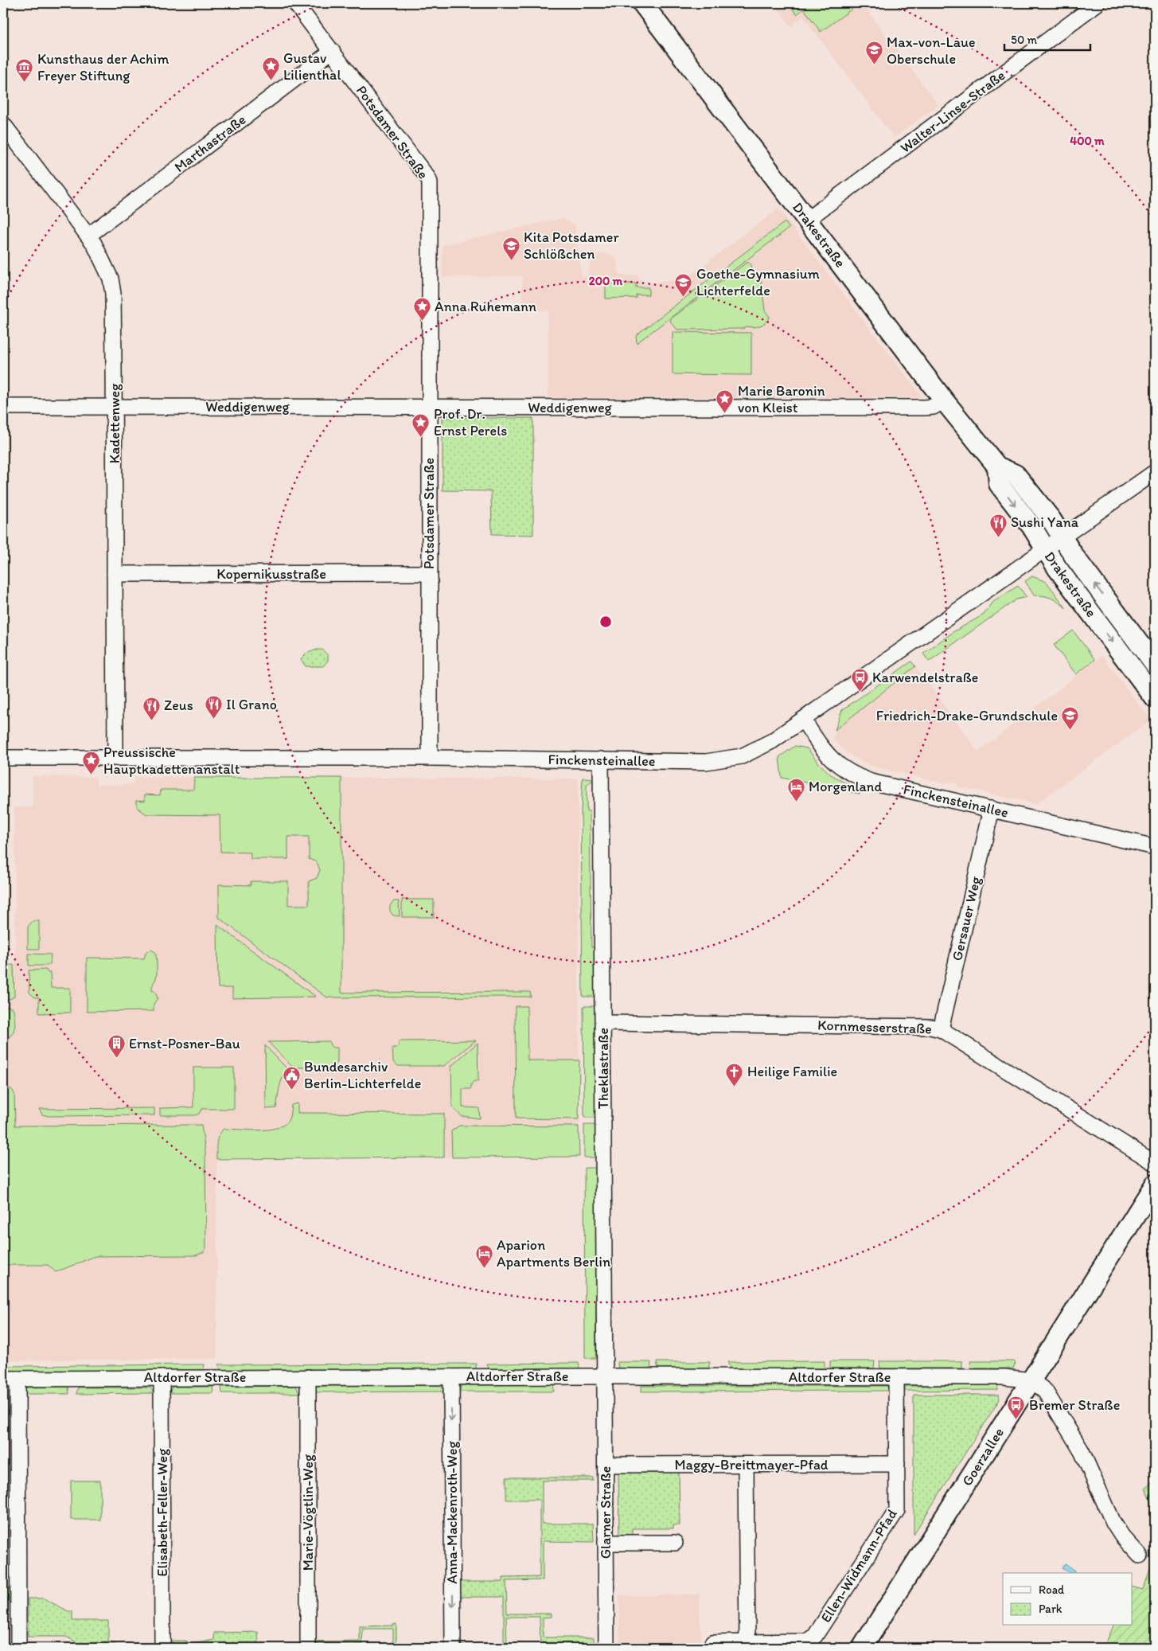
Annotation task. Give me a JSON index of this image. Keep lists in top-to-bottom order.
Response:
{
  "streets": {
    "main road": ["Drakestraße", "Goerzallee"],
    "street": [
      "Walter-Linse-Straße",
      "Potsdamer Straße",
      "Marthastraße",
      "Weddigenweg",
      "Kadettenweg",
      "Kopernikusstraße",
      "Finckensteinallee",
      "Gersauer Weg",
      "Kornmesserstraße",
      "Theklastraße",
      "Altdorfer Straße",
      "Maggy-Breittmayer-Pfad",
      "Elisabeth-Feller-Weg",
      "Marie-Vögtlin-Weg",
      "Anna-Mackenroth-Weg",
      "Glarner Straße",
      "Ellen-Widmann-Pfad"
    ]
  },
  "crossings": [
    ["Walter-Linse-Straße", "Drakestraße"],
    ["Potsdamer Straße", "Marthastraße"],
    ["Potsdamer Straße", "Weddigenweg"],
    ["Potsdamer Straße", "Kopernikusstraße"],
    ["Potsdamer Straße", "Finckensteinallee"],
    ["Marthastraße", "Kadettenweg"],
    ["Drakestraße", "Weddigenweg"],
    ["Weddigenweg", "Kadettenweg"],
    ["Kadettenweg", "Kopernikusstraße"],
    ["Kadettenweg", "Finckensteinallee"],
    ["Finckensteinallee", "Gersauer Weg"],
    ["Finckensteinallee", "Theklastraße"],
    ["Gersauer Weg", "Kornmesserstraße"],
    ["Kornmesserstraße", "Theklastraße"],
    ["Theklastraße", "Altdorfer Straße"],
    ["Theklastraße", "Glarner Straße"],
    ["Altdorfer Straße", "Goerzallee"],
    ["Altdorfer Straße", "Elisabeth-Feller-Weg"],
    ["Altdorfer Straße", "Marie-Vögtlin-Weg"],
    ["Altdorfer Straße", "Anna-Mackenroth-Weg"],
    ["Altdorfer Straße", "Glarner Straße"],
    ["Altdorfer Straße", "Ellen-Widmann-Pfad"],
    ["Maggy-Breittmayer-Pfad", "Glarner Straße"],
    ["Maggy-Breittmayer-Pfad", "Ellen-Widmann-Pfad"]
  ],
  "one_way": ["Anna-Mackenroth-Weg"],
  "places": {
    "school or university": [
      "Max-von-Laue Oberschule",
      "Kita Potsdamer Schlößchen",
      "Goethe-Gymnasium Lichterfelde",
      "Friedrich-Drake-Grundschule"
    ],
    "place": [
      "Gustav Lilienthal",
      "Anna Ruhemann",
      "Marie Baronin von Kleist",
      "Prof. Dr. Ernst Perels",
      "Preussische Hauptkadettenanstalt"
    ],
    "museum": ["Kunsthaus der Achim Freyer Stiftung"],
    "restaurant": ["Sushi Yana", "Il Grano", "Zeus"],
    "bus stop": ["Karwendelstraße", "Bremer Straße"],
    "hotel": ["Morgenland", "Aparion Apartments Berlin"],
    "building": ["Ernst-Posner-Bau"],
    "church": ["Heilige Familie"],
    "public building": ["Bundesarchiv Berlin-Lichterfelde"]
  },
  "legend": ["Road", "Park"],
  "scale_bar": "50 m",
  "rings": ["400 m", "200 m"]
}
